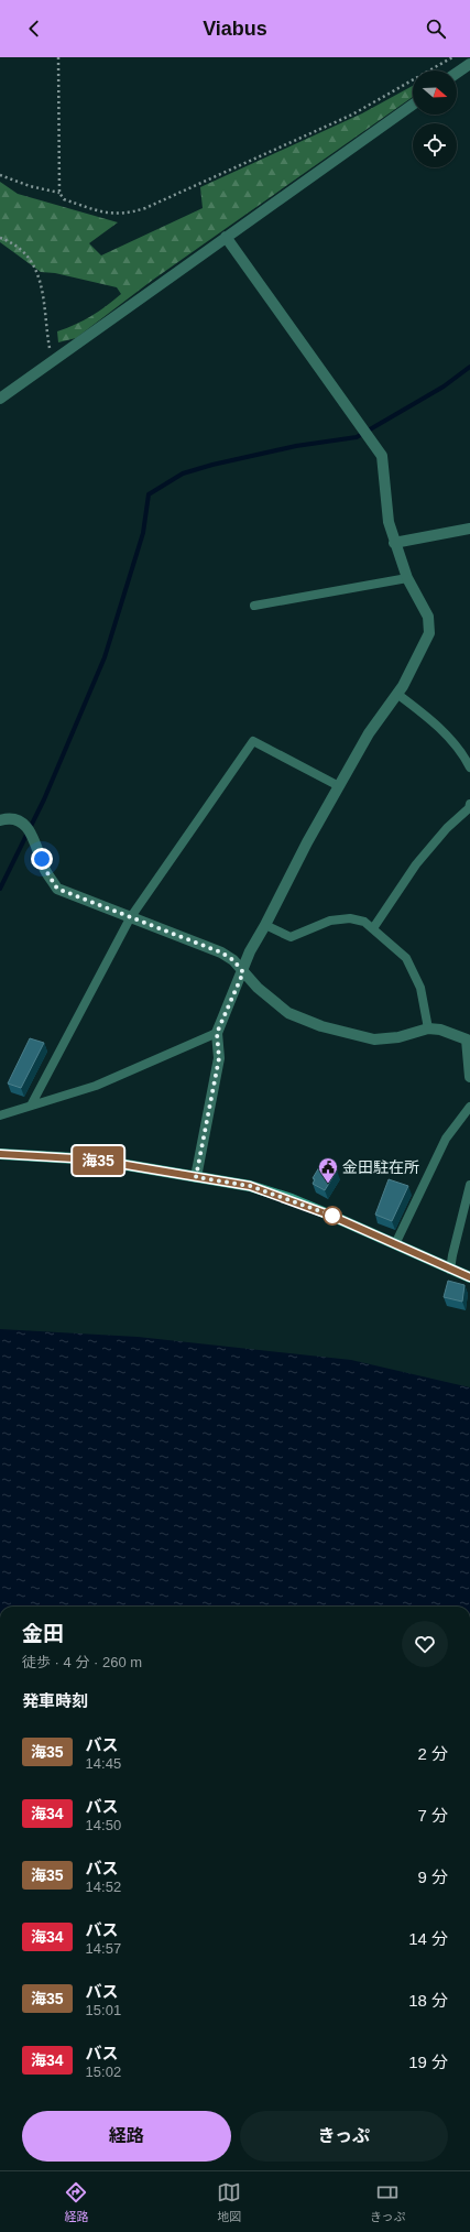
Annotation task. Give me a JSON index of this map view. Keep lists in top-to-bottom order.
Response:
{
  "places": {
    "public building": ["金田駐在所"]
  },
  "lines": ["bus line 海35"],
  "north": "right",
  "page": {
    "header": "Viabus",
    "on_map": "海35",
    "heading": [
      ["金田", "徒歩 · 4 分 · 260 m"],
      "発車時刻"
    ],
    "list": [
      {
        "mark": "海35",
        "name": "バス",
        "note": "14:45",
        "value": "2 分"
      },
      {
        "mark": "海34",
        "name": "バス",
        "note": "14:50",
        "value": "7 分"
      },
      {
        "mark": "海35",
        "name": "バス",
        "note": "14:52",
        "value": "9 分"
      },
      {
        "mark": "海34",
        "name": "バス",
        "note": "14:57",
        "value": "14 分"
      },
      {
        "mark": "海35",
        "name": "バス",
        "note": "15:01",
        "value": "18 分"
      },
      {
        "mark": "海34",
        "name": "バス",
        "note": "15:02",
        "value": "19 分"
      }
    ],
    "buttons": ["経路", "きっぷ"],
    "tabs": ["経路", "地図", "きっぷ"]
  }
}
